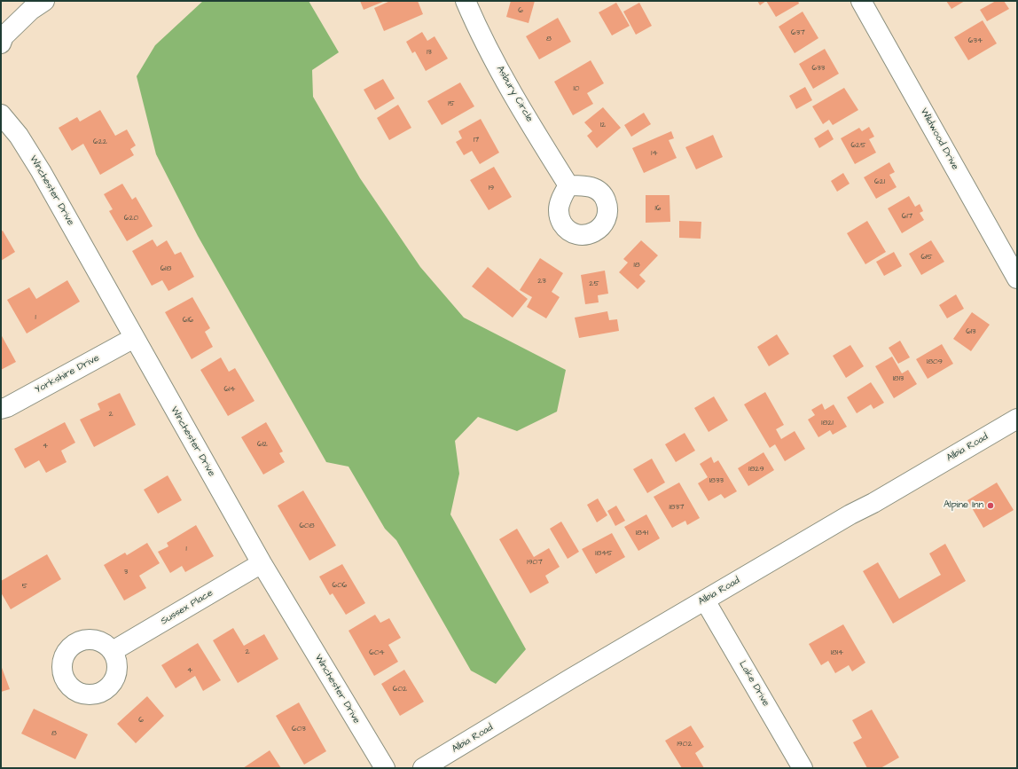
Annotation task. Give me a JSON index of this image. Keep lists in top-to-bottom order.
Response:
{
  "streets": {
    "street": [
      "Asbury Circle",
      "Wildwood Drive",
      "Winchester Drive",
      "Yorkshire Drive",
      "Albia Road",
      "Sussex Place",
      "Lake Drive"
    ]
  },
  "crossings": [
    ["Winchester Drive", "Yorkshire Drive"],
    ["Winchester Drive", "Sussex Place"],
    ["Albia Road", "Lake Drive"]
  ],
  "places": ["Alpine Inn"],
  "house_numbers": [
    "6",
    "637",
    "8",
    "634",
    "13",
    "633",
    "10",
    "15",
    "12",
    "17",
    "622",
    "625",
    "14",
    "621",
    "19",
    "16",
    "617",
    "620",
    "615",
    "18",
    "618",
    "23",
    "25",
    "1",
    "616",
    "613",
    "1809",
    "1813",
    "614",
    "2",
    "1821",
    "612",
    "4",
    "1829",
    "1833",
    "1837",
    "608",
    "1841",
    "1",
    "1845",
    "1907",
    "3",
    "606",
    "5",
    "2",
    "604",
    "1814",
    "4",
    "602",
    "6",
    "603",
    "8",
    "1902"
  ]
}
